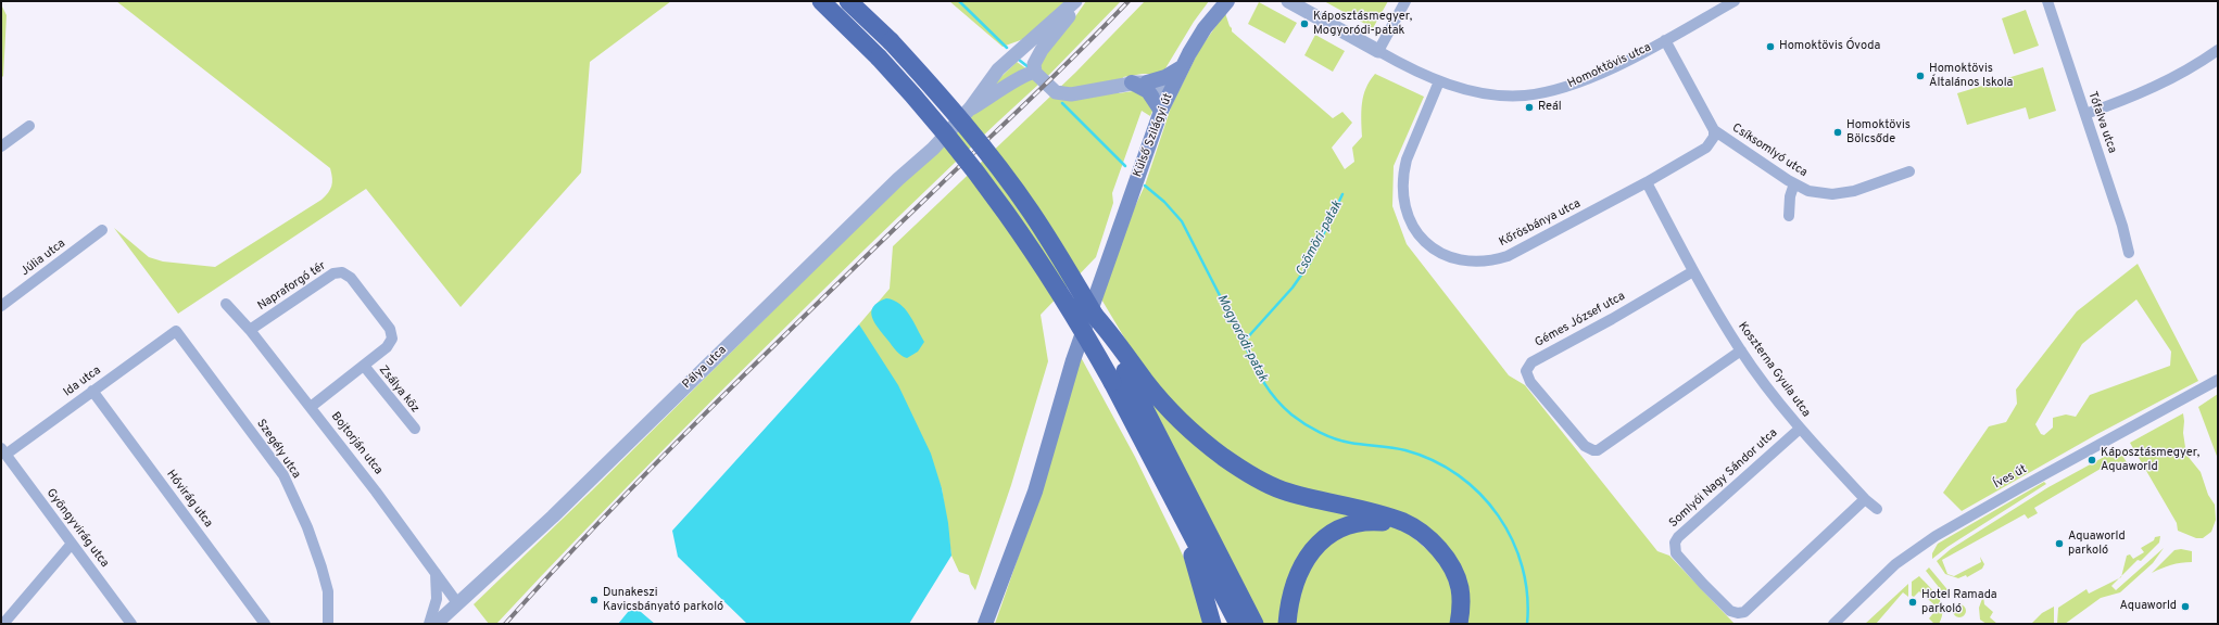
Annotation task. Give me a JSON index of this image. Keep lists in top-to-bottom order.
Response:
{
  "streets": {
    "main road": ["Külső Szilágyi út"],
    "street": [
      "Homoktövis utca",
      "Tófalva utca",
      "Csíksomlyó utca",
      "Kőrösbánya utca",
      "Júlia utca",
      "Napraforgó tér",
      "Gémes József utca",
      "Pálya utca",
      "Koszterna Gyula utca",
      "Ida utca",
      "Zsálya köz",
      "Bojtorján utca",
      "Szegély utca",
      "Íves út",
      "Somlyói Nagy Sándor utca",
      "Hóvirág utca",
      "Gyöngyvirág utca"
    ]
  },
  "crossings": [
    ["Homoktövis utca", "Csíksomlyó utca"],
    ["Homoktövis utca", "Kőrösbánya utca"],
    ["Csíksomlyó utca", "Kőrösbánya utca"],
    ["Kőrösbánya utca", "Koszterna Gyula utca"],
    ["Napraforgó tér", "Zsálya köz"],
    ["Napraforgó tér", "Bojtorján utca"],
    ["Gémes József utca", "Koszterna Gyula utca"],
    ["Pálya utca", "Bojtorján utca"],
    ["Koszterna Gyula utca", "Somlyói Nagy Sándor utca"],
    ["Ida utca", "Szegély utca"],
    ["Ida utca", "Hóvirág utca"],
    ["Ida utca", "Gyöngyvirág utca"]
  ],
  "water": ["Csömöri-patak", "Mogyoródi-patak"],
  "places": [
    "Káposztásmegyer, Mogyoródi-patak",
    "Homoktövis Óvoda",
    "Homoktövis Általános Iskola",
    "Reál",
    "Homoktövis Bölcsőde",
    "Káposztásmegyer, Aquaworld",
    "Aquaworld parkoló",
    "Dunakeszi Kavicsbányató parkoló",
    "Hotel Ramada parkoló",
    "Aquaworld"
  ]
}
